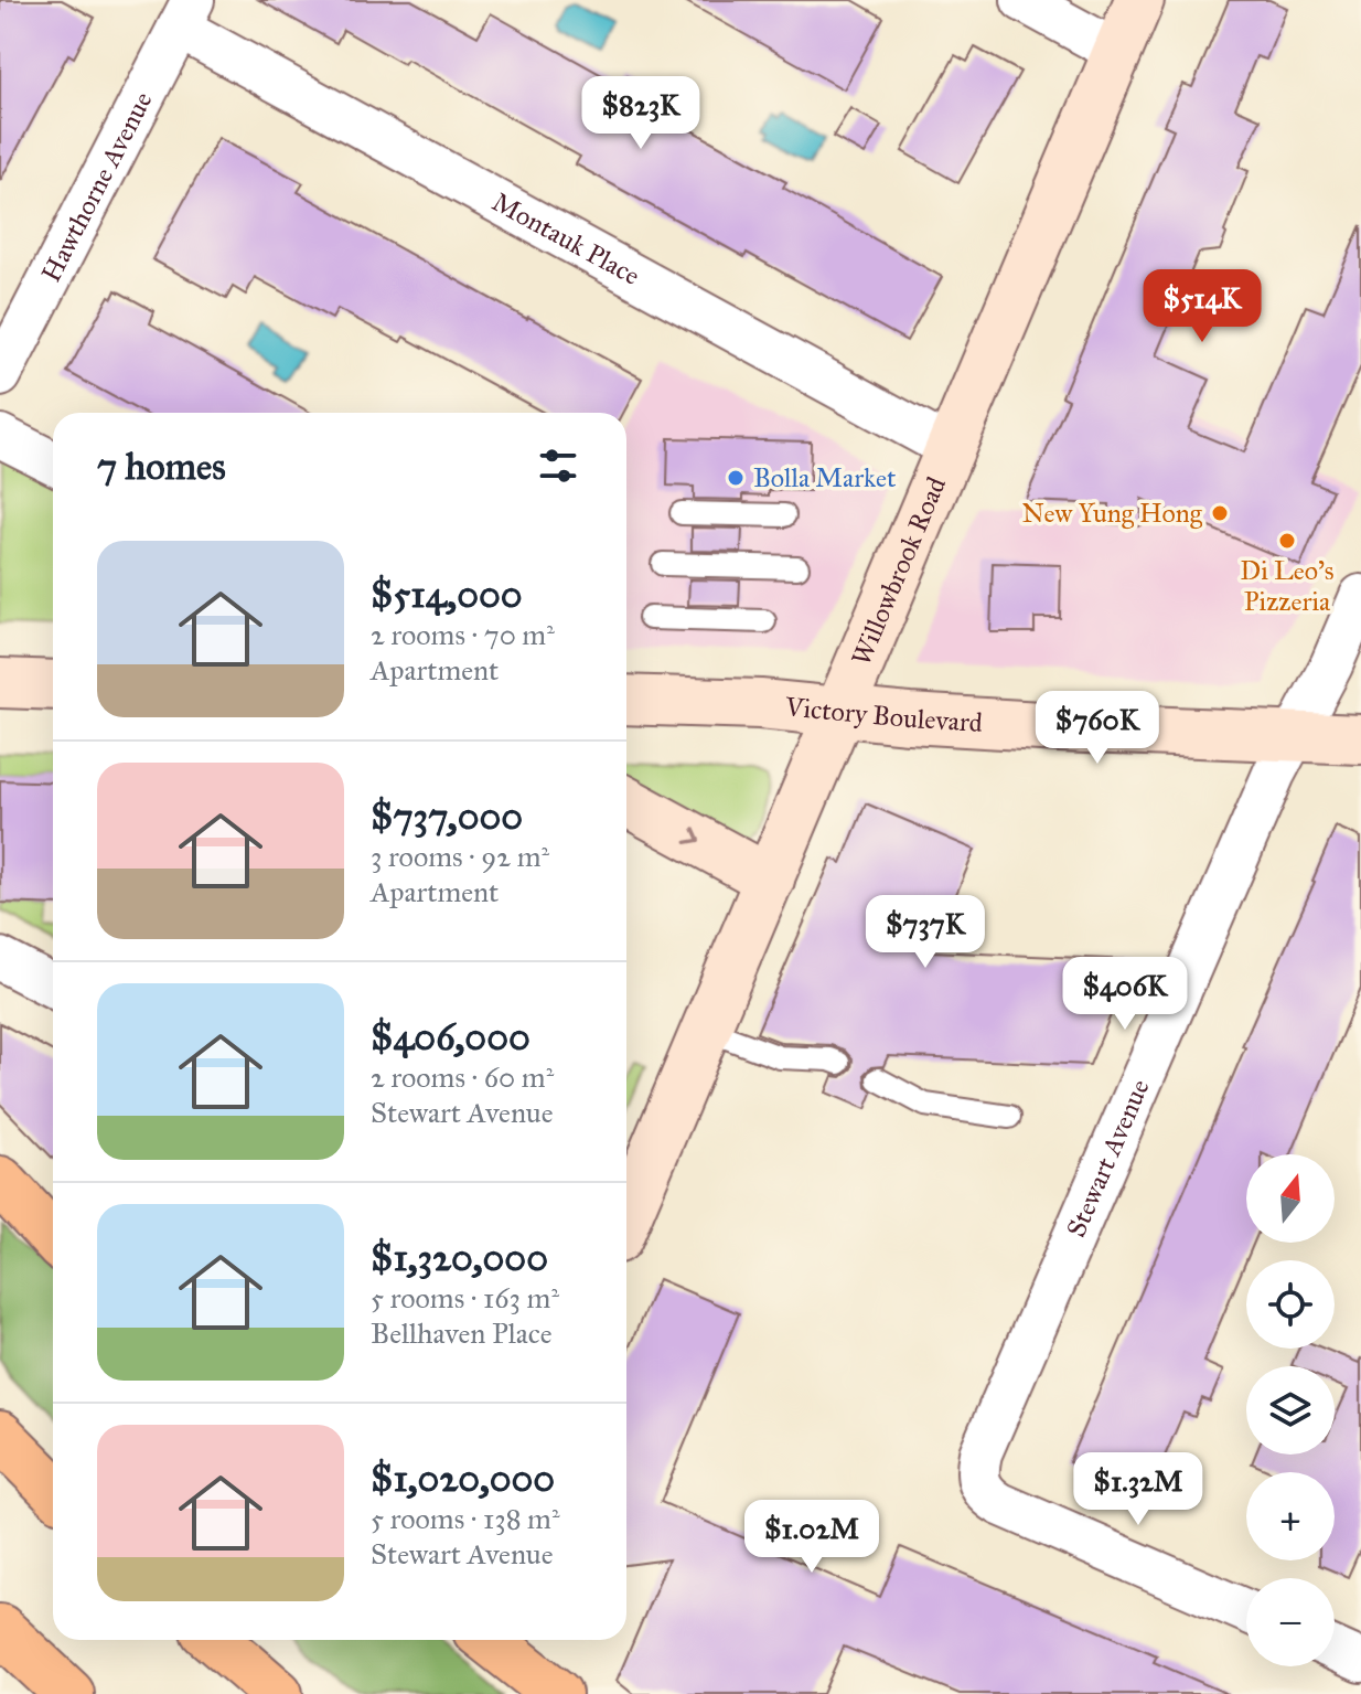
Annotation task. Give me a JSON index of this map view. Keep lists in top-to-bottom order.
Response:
{
  "streets": {
    "street": [
      "Hawthorne Avenue",
      "Montauk Place",
      "Willowbrook Road",
      "Victory Boulevard",
      "Stewart Avenue"
    ]
  },
  "crossings": [
    ["Hawthorne Avenue", "Montauk Place"],
    ["Montauk Place", "Willowbrook Road"],
    ["Willowbrook Road", "Victory Boulevard"],
    ["Victory Boulevard", "Stewart Avenue"]
  ],
  "places": ["Bolla Market", "New Yung Hong", "Di Leo's Pizzeria"],
  "north": "top",
  "page": {
    "price": [
      "$823K",
      "$514K",
      "$760K",
      "$737K",
      "$406K",
      "$1.32M",
      "$1.02M"
    ],
    "heading": "7 homes",
    "list": [
      {
        "name": "$514,000",
        "note": "2 rooms · 70 m² · Apartment"
      },
      {
        "name": "$737,000",
        "note": "3 rooms · 92 m² · Apartment"
      },
      {
        "name": "$406,000",
        "note": "2 rooms · 60 m² · Stewart Avenue"
      },
      {
        "name": "$1,320,000",
        "note": "5 rooms · 163 m² · Bellhaven Place"
      },
      {
        "name": "$1,020,000",
        "note": "5 rooms · 138 m² · Stewart Avenue"
      }
    ],
    "map_buttons": ["+", "−"]
  }
}
